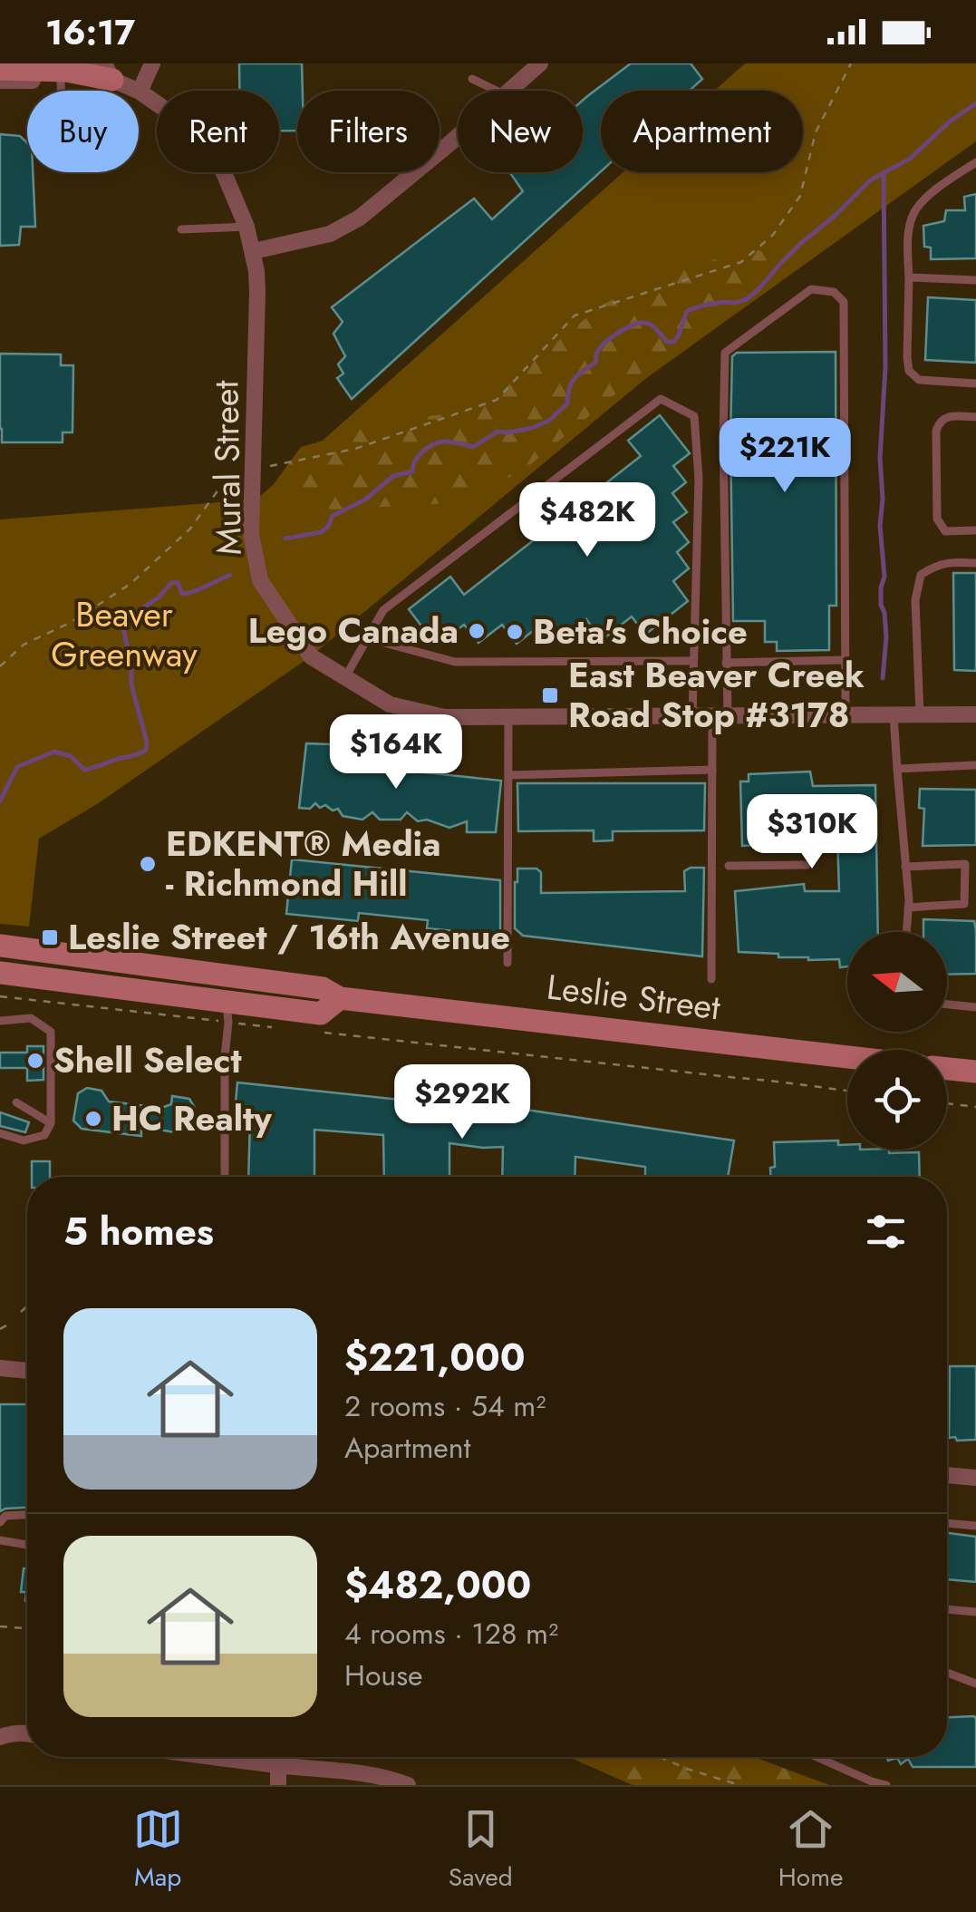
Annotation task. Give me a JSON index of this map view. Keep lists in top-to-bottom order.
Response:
{
  "streets": {
    "main road": ["Leslie Street"],
    "street": ["Mural Street"]
  },
  "parks": ["Beaver Greenway"],
  "places": {
    "other": [
      "Lego Canada",
      "Beta's Choice",
      "EDKENT® Media - Richmond Hill",
      "Shell Select",
      "HC Realty"
    ],
    "transit": ["East Beaver Creek Road Stop #3178", "Leslie Street / 16th Avenue"]
  },
  "north": "left",
  "page": {
    "status": "16:17",
    "chip": [
      "Buy",
      "Rent",
      "Filters",
      "New",
      "Apartment"
    ],
    "price": [
      "$221K",
      "$482K",
      "$164K",
      "$310K",
      "$292K"
    ],
    "heading": "5 homes",
    "list": [
      {
        "name": "$221,000",
        "note": "2 rooms · 54 m² · Apartment"
      },
      {
        "name": "$482,000",
        "note": "4 rooms · 128 m² · House"
      }
    ],
    "tabs": ["Map", "Saved", "Home"]
  }
}
